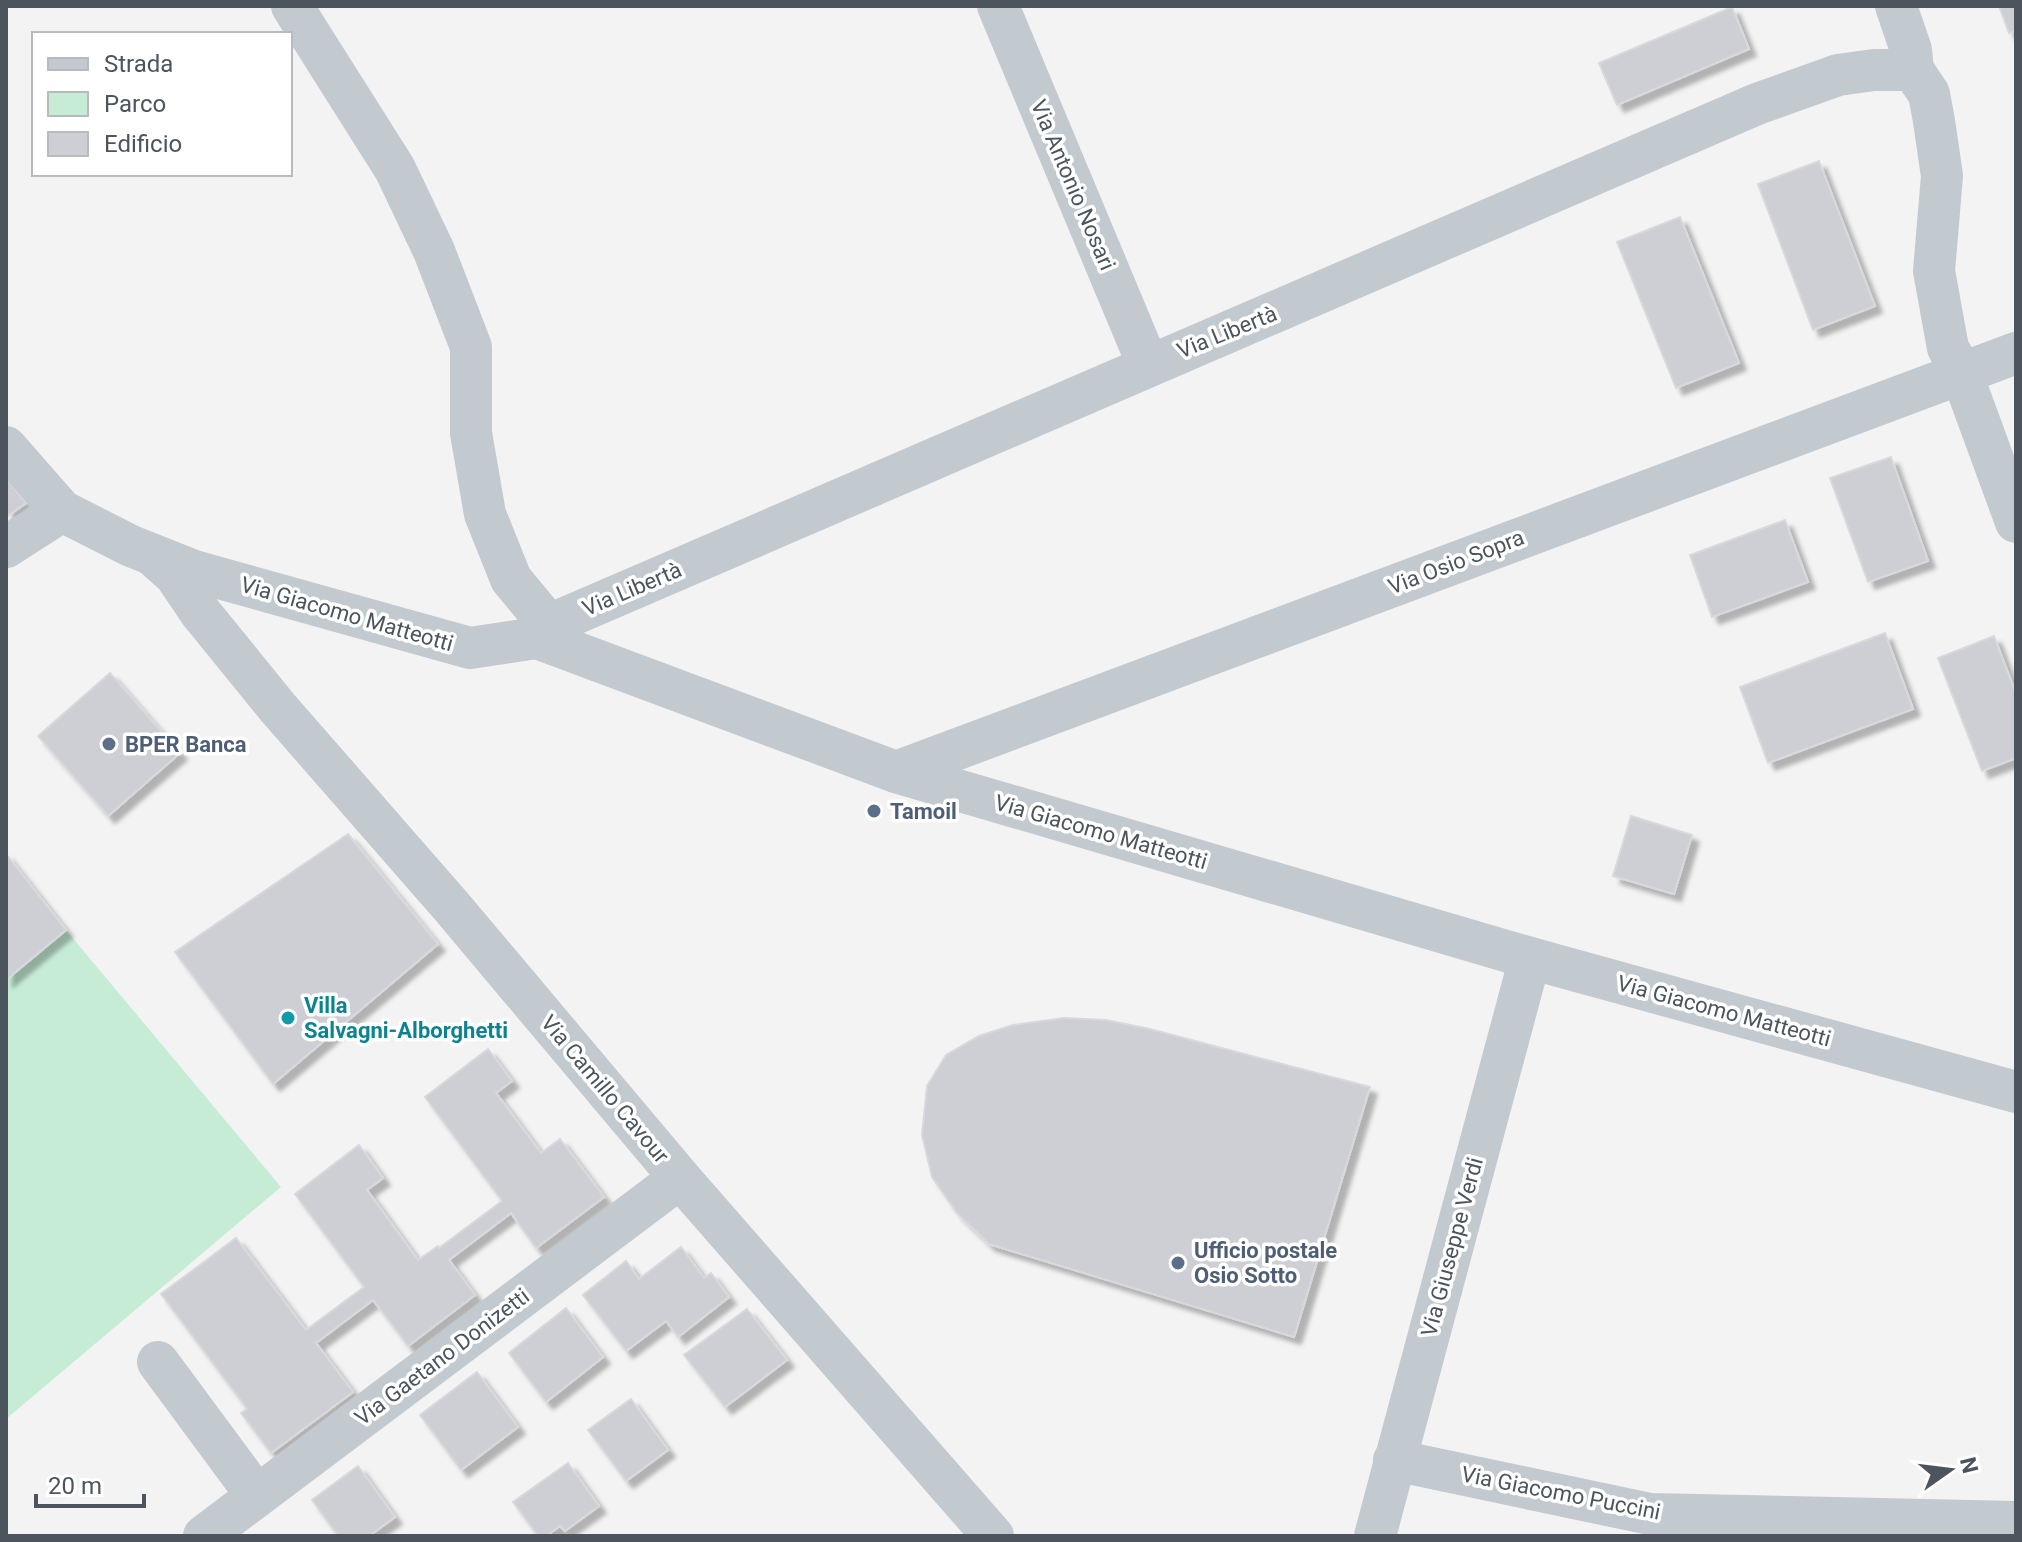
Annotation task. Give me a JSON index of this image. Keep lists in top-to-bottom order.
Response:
{
  "streets": {
    "street": [
      "Via Antonio Nosari",
      "Via Libertà",
      "Via Osio Sopra",
      "Via Giacomo Matteotti",
      "Via Camillo Cavour",
      "Via Giuseppe Verdi",
      "Via Gaetano Donizetti",
      "Via Giacomo Puccini"
    ]
  },
  "crossings": [
    ["Via Antonio Nosari", "Via Libertà"],
    ["Via Libertà", "Via Giacomo Matteotti"],
    ["Via Osio Sopra", "Via Giacomo Matteotti"],
    ["Via Giacomo Matteotti", "Via Camillo Cavour"],
    ["Via Giacomo Matteotti", "Via Giuseppe Verdi"],
    ["Via Camillo Cavour", "Via Gaetano Donizetti"],
    ["Via Giuseppe Verdi", "Via Giacomo Puccini"]
  ],
  "places": [
    "BPER Banca",
    "Tamoil",
    "Villa Salvagni-Alborghetti",
    "Ufficio postale Osio Sotto"
  ],
  "legend": ["Strada", "Parco", "Edificio"],
  "scale_bar": "20 m",
  "north": "right"
}
